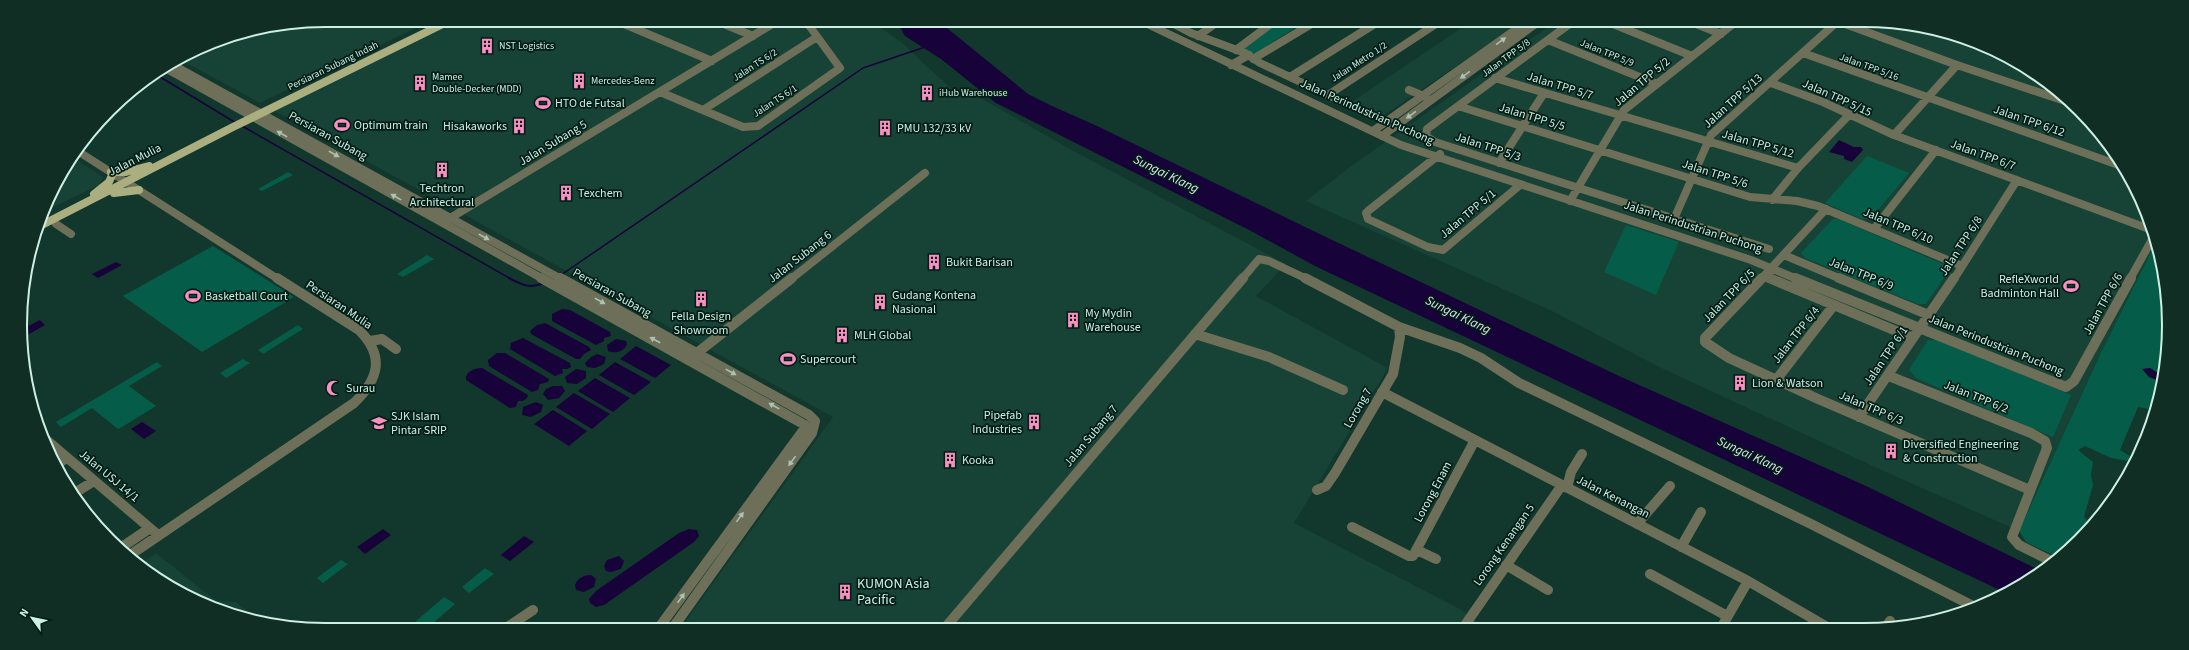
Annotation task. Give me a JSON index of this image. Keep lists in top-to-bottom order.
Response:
{
  "streets": {
    "main road": ["Persiaran Subang Indah"],
    "street": [
      "Jalan TPP 5/9",
      "Jalan TPP 5/8",
      "Jalan Metro 1/2",
      "Jalan TS 6/2",
      "Jalan TPP 5/16",
      "Jalan TPP 5/2",
      "Jalan TPP 5/7",
      "Jalan TPP 5/15",
      "Jalan TS 6/1",
      "Jalan TPP 5/13",
      "Jalan Perindustrian Puchong",
      "Jalan TPP 5/5",
      "Jalan TPP 6/12",
      "Persiaran Subang",
      "Jalan Subang 5",
      "Jalan TPP 5/12",
      "Jalan TPP 5/3",
      "Jalan TPP 6/7",
      "Jalan TPP 5/6",
      "Jalan TPP 5/1",
      "Jalan TPP 6/10",
      "Jalan TPP 6/8",
      "Jalan Subang 6",
      "Jalan TPP 6/9",
      "Jalan TPP 6/5",
      "Jalan TPP 6/6",
      "Persiaran Mulia",
      "Jalan TPP 6/4",
      "Jalan TPP 6/1",
      "Jalan TPP 6/2",
      "Lorong 7",
      "Jalan TPP 6/3",
      "Jalan Subang 7",
      "Jalan USJ 14/1",
      "Lorong Enam",
      "Jalan Kenangan",
      "Lorong Kenangan 5"
    ]
  },
  "crossings": [
    ["Jalan TPP 5/9", "Jalan TPP 5/8"],
    ["Jalan TPP 5/9", "Jalan TPP 5/2"],
    ["Jalan TPP 5/8", "Jalan TPP 5/7"],
    ["Jalan TPP 5/8", "Jalan TPP 5/5"],
    ["Jalan TPP 5/8", "Jalan TPP 5/3"],
    ["Jalan TS 6/2", "Jalan TS 6/1"],
    ["Persiaran Subang Indah", "Persiaran Subang"],
    ["Jalan TPP 5/16", "Jalan TPP 5/13"],
    ["Jalan TPP 5/16", "Jalan TPP 6/12"],
    ["Jalan TPP 5/2", "Jalan TPP 5/7"],
    ["Jalan TPP 5/2", "Jalan Perindustrian Puchong"],
    ["Jalan TPP 5/2", "Jalan TPP 5/5"],
    ["Jalan TPP 5/2", "Jalan TPP 5/12"],
    ["Jalan TPP 5/2", "Jalan TPP 5/3"],
    ["Jalan TPP 5/2", "Jalan TPP 5/6"],
    ["Jalan TPP 5/7", "Jalan TPP 5/12"],
    ["Jalan TPP 5/15", "Jalan TPP 5/13"],
    ["Jalan TPP 5/15", "Jalan TPP 6/7"],
    ["Jalan TS 6/1", "Jalan Subang 5"],
    ["Jalan TPP 5/13", "Jalan TPP 5/12"],
    ["Jalan TPP 5/13", "Jalan TPP 5/3"],
    ["Jalan TPP 5/13", "Jalan TPP 5/6"],
    ["Jalan Perindustrian Puchong", "Jalan TPP 5/1"],
    ["Jalan Perindustrian Puchong", "Jalan TPP 6/8"],
    ["Jalan Perindustrian Puchong", "Jalan TPP 6/5"],
    ["Jalan Perindustrian Puchong", "Jalan TPP 6/6"],
    ["Jalan Perindustrian Puchong", "Jalan TPP 6/1"],
    ["Jalan TPP 5/5", "Jalan TPP 5/6"],
    ["Persiaran Subang", "Jalan Subang 5"],
    ["Persiaran Subang", "Jalan Subang 6"],
    ["Jalan TPP 6/7", "Jalan TPP 6/8"],
    ["Jalan TPP 5/6", "Jalan TPP 6/10"],
    ["Jalan TPP 6/10", "Jalan TPP 6/8"],
    ["Jalan TPP 6/8", "Jalan TPP 6/9"],
    ["Jalan TPP 6/8", "Jalan TPP 6/1"],
    ["Jalan TPP 6/5", "Jalan TPP 6/3"],
    ["Persiaran Mulia", "Jalan USJ 14/1"],
    ["Jalan TPP 6/4", "Jalan TPP 6/3"],
    ["Jalan TPP 6/1", "Jalan TPP 6/2"],
    ["Jalan TPP 6/1", "Jalan TPP 6/3"],
    ["Jalan TPP 6/2", "Jalan TPP 6/3"],
    ["Lorong 7", "Jalan Subang 7"],
    ["Lorong 7", "Jalan Kenangan"],
    ["Lorong Enam", "Jalan Kenangan"],
    ["Jalan Kenangan", "Lorong Kenangan 5"]
  ],
  "water": ["Sungai Klang"],
  "places": {
    "building": [
      "NST Logistics",
      "Mercedes-Benz",
      "Mamee Double-Decker (MDD)",
      "iHub Warehouse",
      "Hisakaworks",
      "PMU 132/33 kV",
      "Techtron Architectural",
      "Texchem",
      "Bukit Barisan",
      "Fella Design Showroom",
      "Gudang Kontena Nasional",
      "My Mydin Warehouse",
      "MLH Global",
      "Lion & Watson",
      "Pipefab Industries",
      "Diversified Engineering & Construction",
      "Kooka",
      "KUMON Asia Pacific"
    ],
    "sports": [
      "HTO de Futsal",
      "Optimum train",
      "RefleXworld Badminton Hall",
      "Basketball Court",
      "Supercourt"
    ],
    "mosque": ["Surau"],
    "school or university": ["SJK Islam Pintar SRIP"]
  },
  "north": "top left"
}
